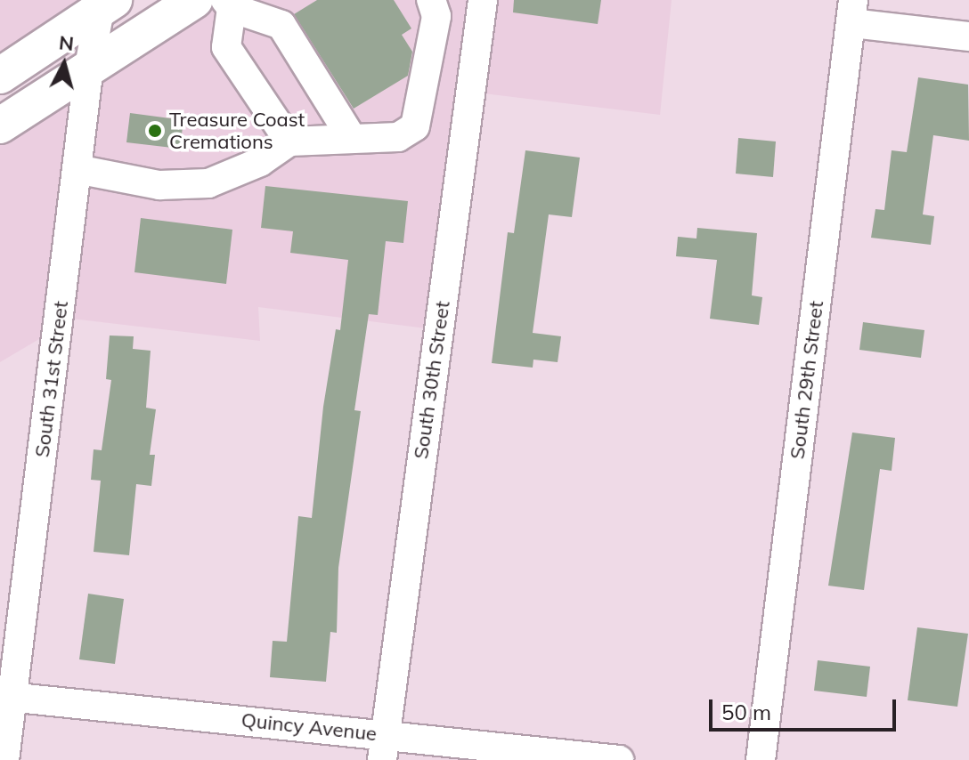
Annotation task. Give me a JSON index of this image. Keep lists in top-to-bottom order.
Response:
{
  "streets": {
    "street": [
      "South 31st Street",
      "South 30th Street",
      "South 29th Street",
      "Quincy Avenue"
    ]
  },
  "crossings": [
    ["South 31st Street", "Quincy Avenue"],
    ["South 30th Street", "Quincy Avenue"]
  ],
  "places": ["Treasure Coast Cremations"],
  "scale_bar": "50 m",
  "north": "top"
}
